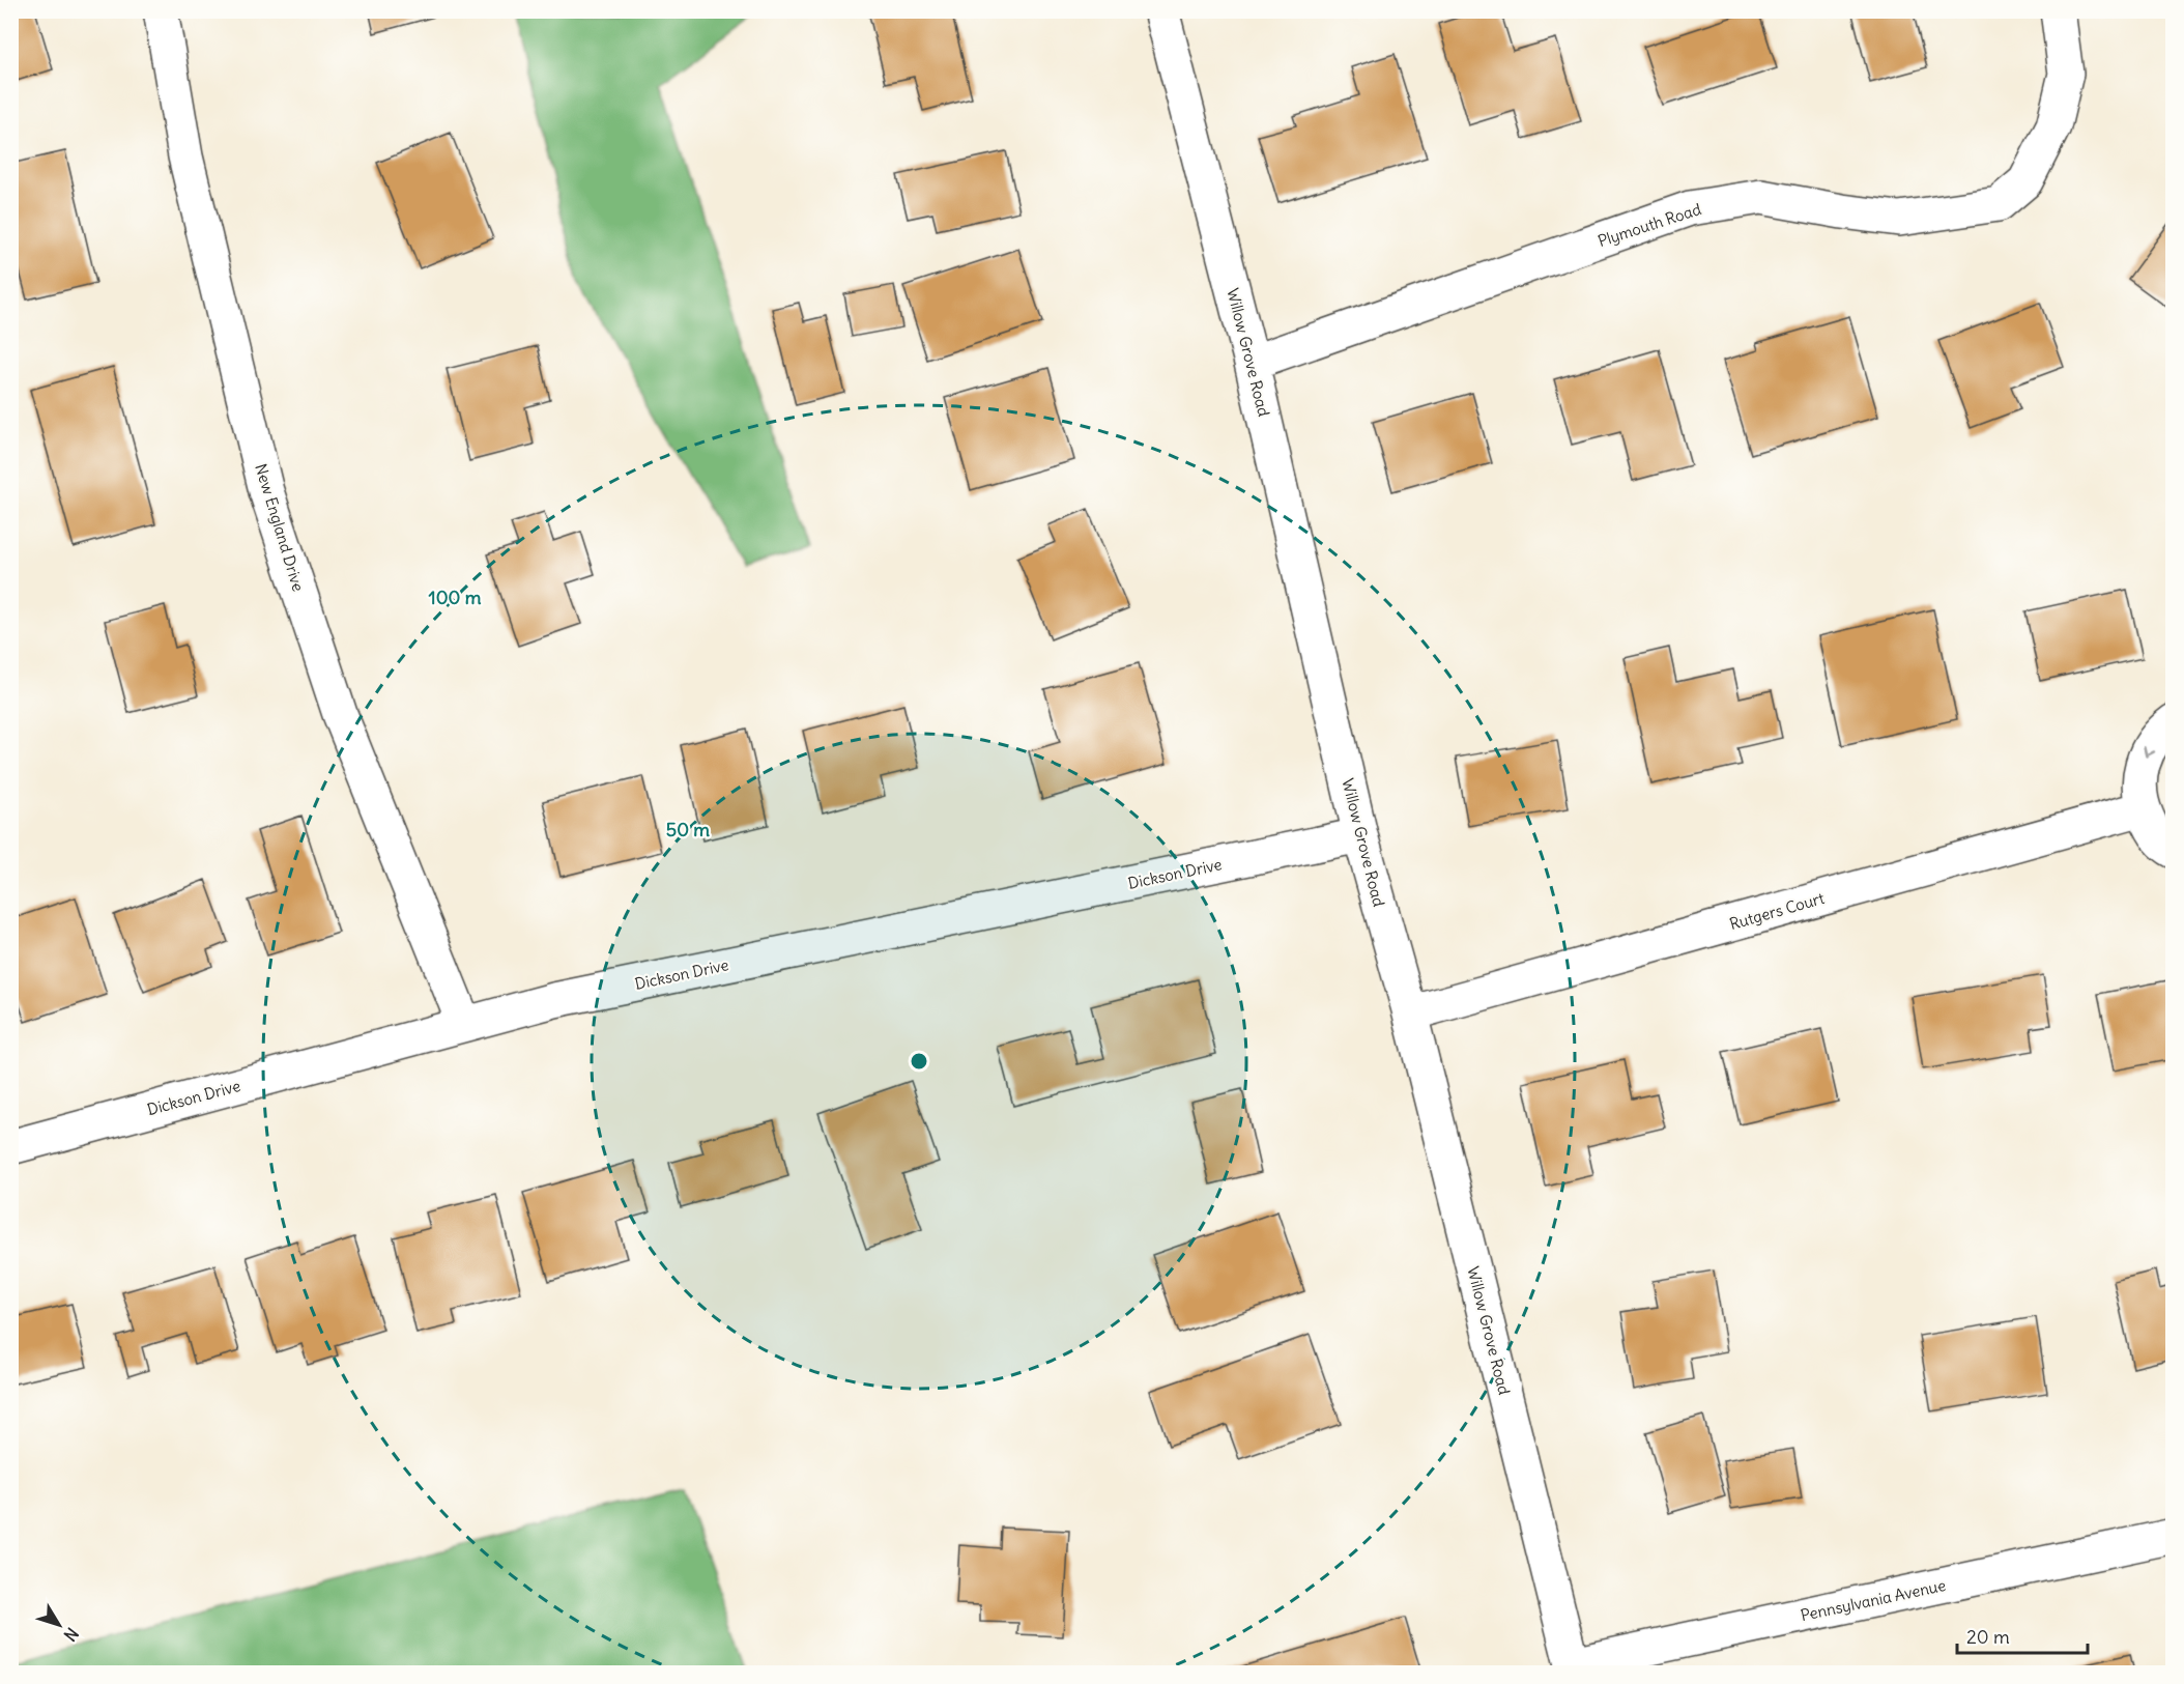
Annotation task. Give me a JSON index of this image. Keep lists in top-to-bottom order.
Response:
{
  "streets": {
    "street": [
      "Plymouth Road",
      "Willow Grove Road",
      "New England Drive",
      "Dickson Drive",
      "Rutgers Court",
      "Pennsylvania Avenue"
    ]
  },
  "crossings": [
    ["Plymouth Road", "Willow Grove Road"],
    ["Willow Grove Road", "Dickson Drive"],
    ["Willow Grove Road", "Rutgers Court"],
    ["Willow Grove Road", "Pennsylvania Avenue"],
    ["New England Drive", "Dickson Drive"]
  ],
  "scale_bar": "20 m",
  "north": "bottom right",
  "rings": ["100 m", "50 m"]
}
